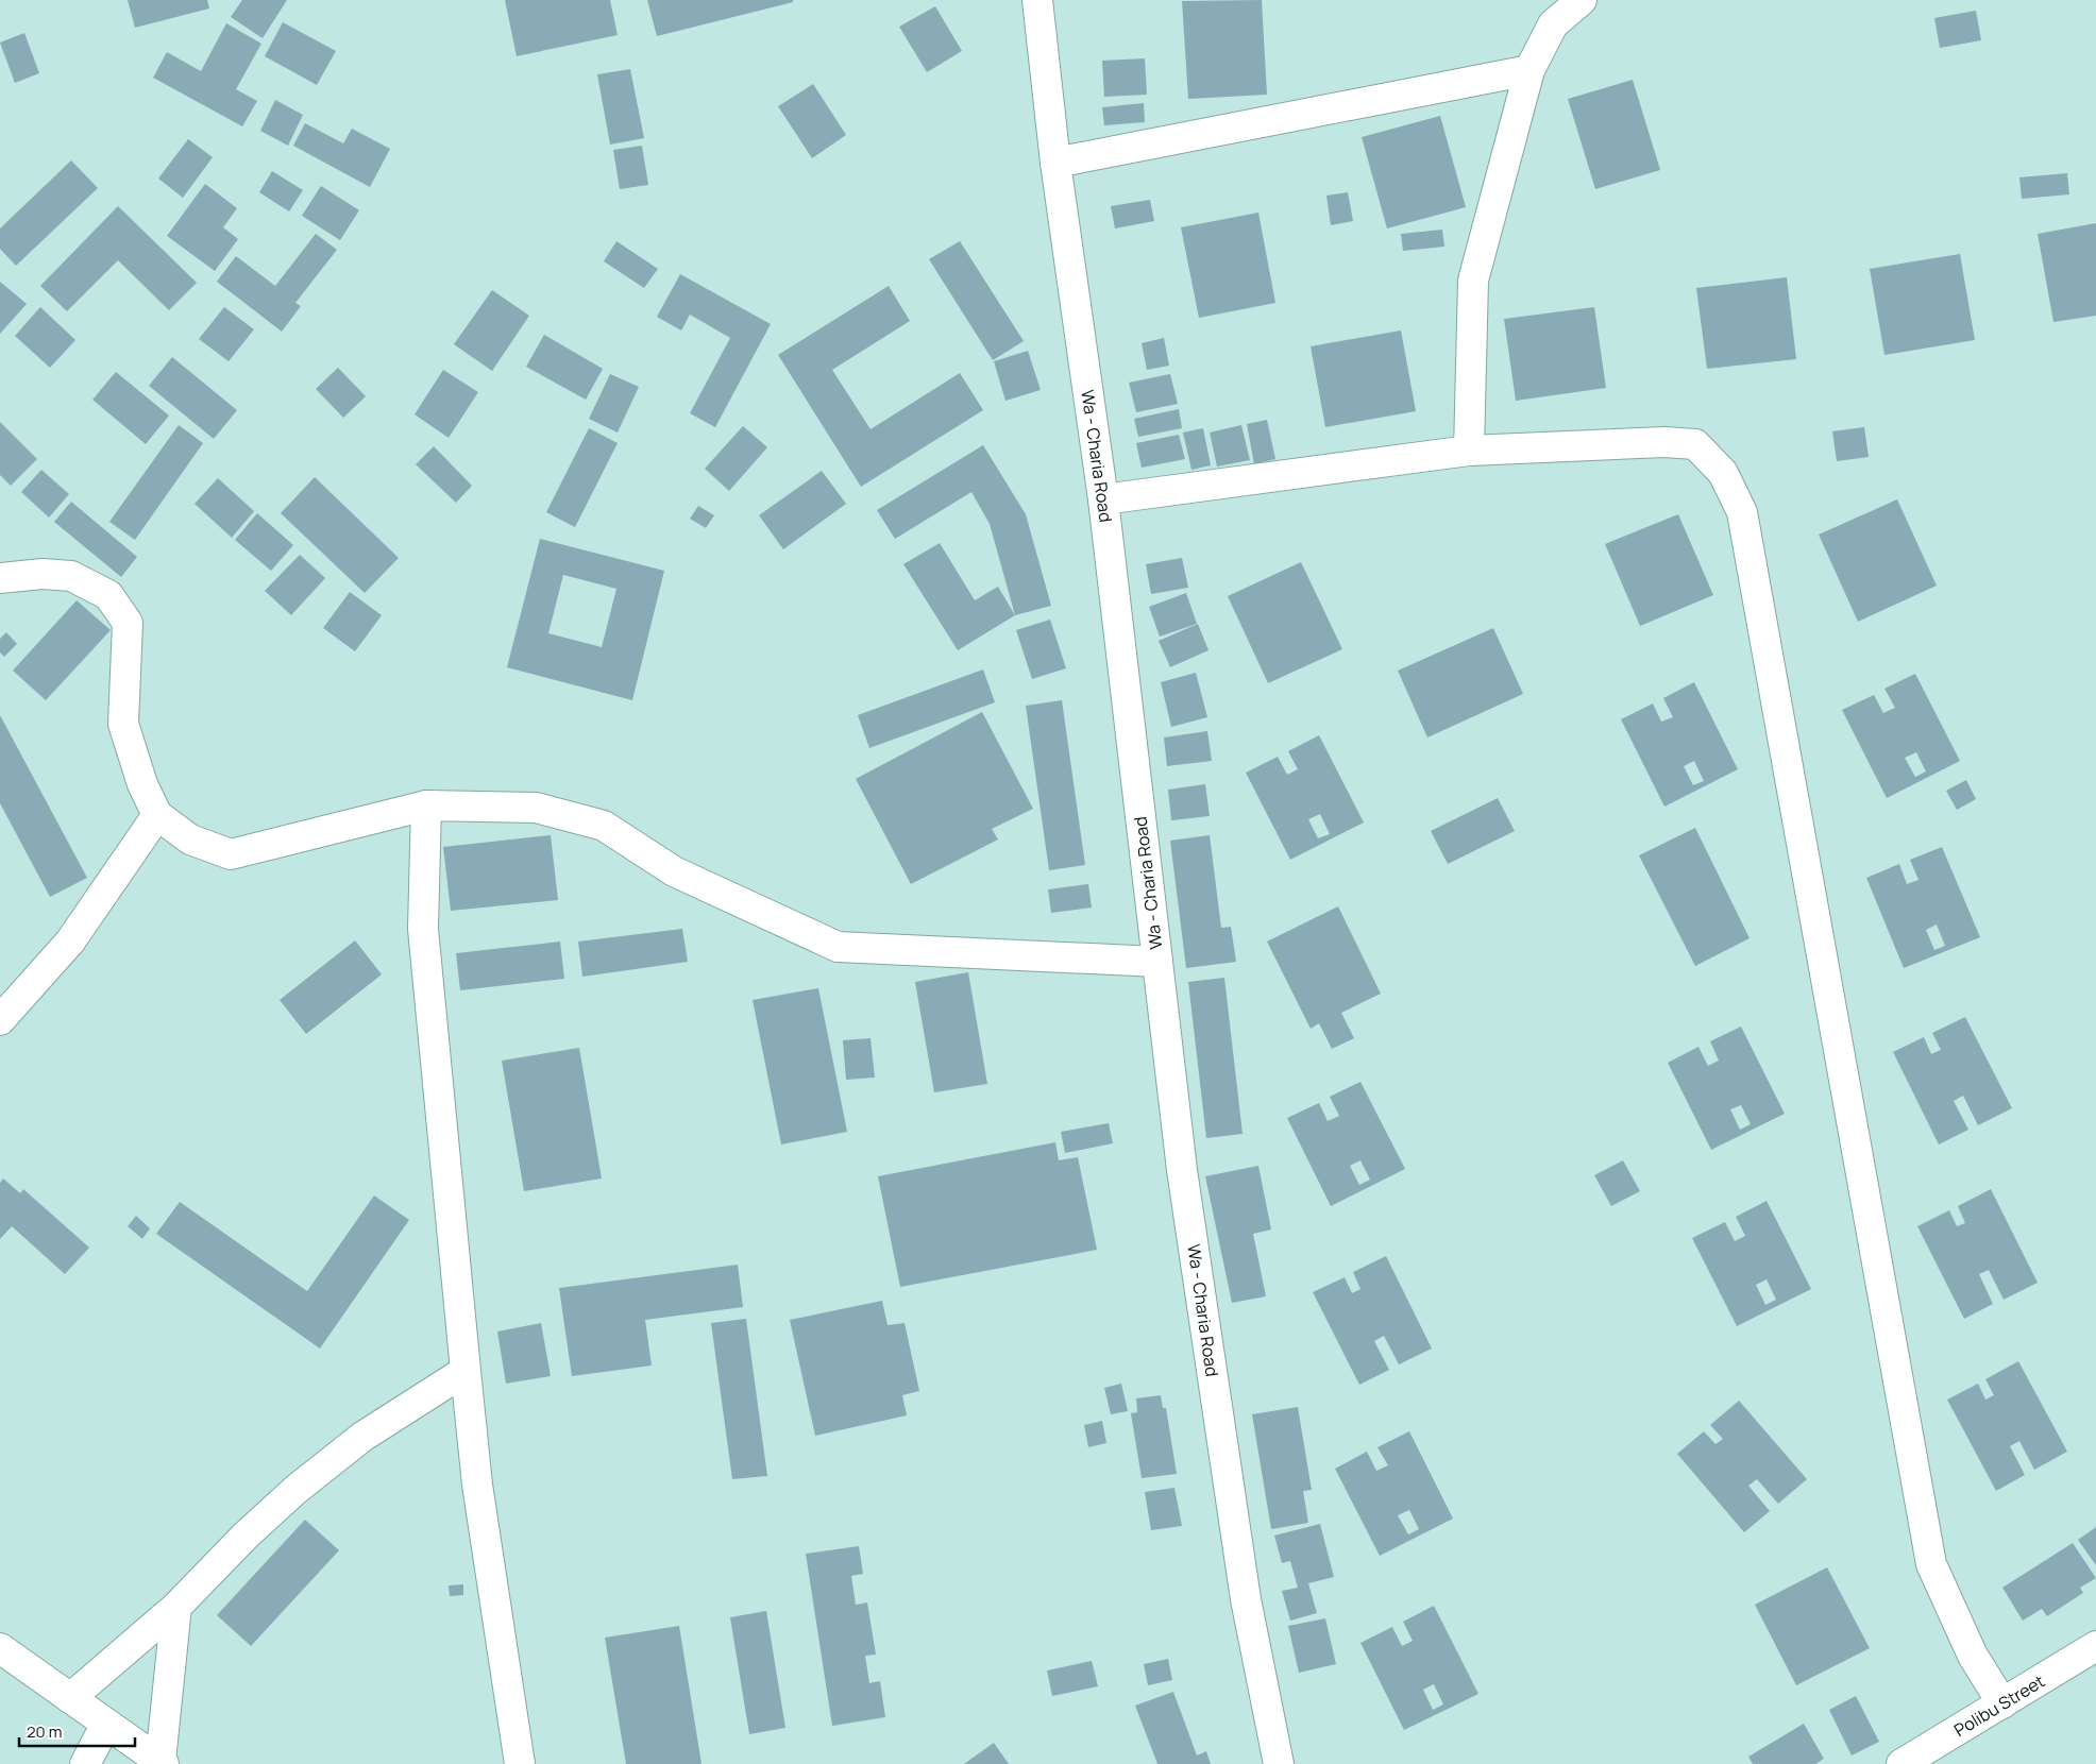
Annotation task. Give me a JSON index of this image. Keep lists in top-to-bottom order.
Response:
{
  "streets": {
    "street": ["Wa - Charia Road", "Polibu Street"]
  },
  "scale_bar": "20 m"
}
